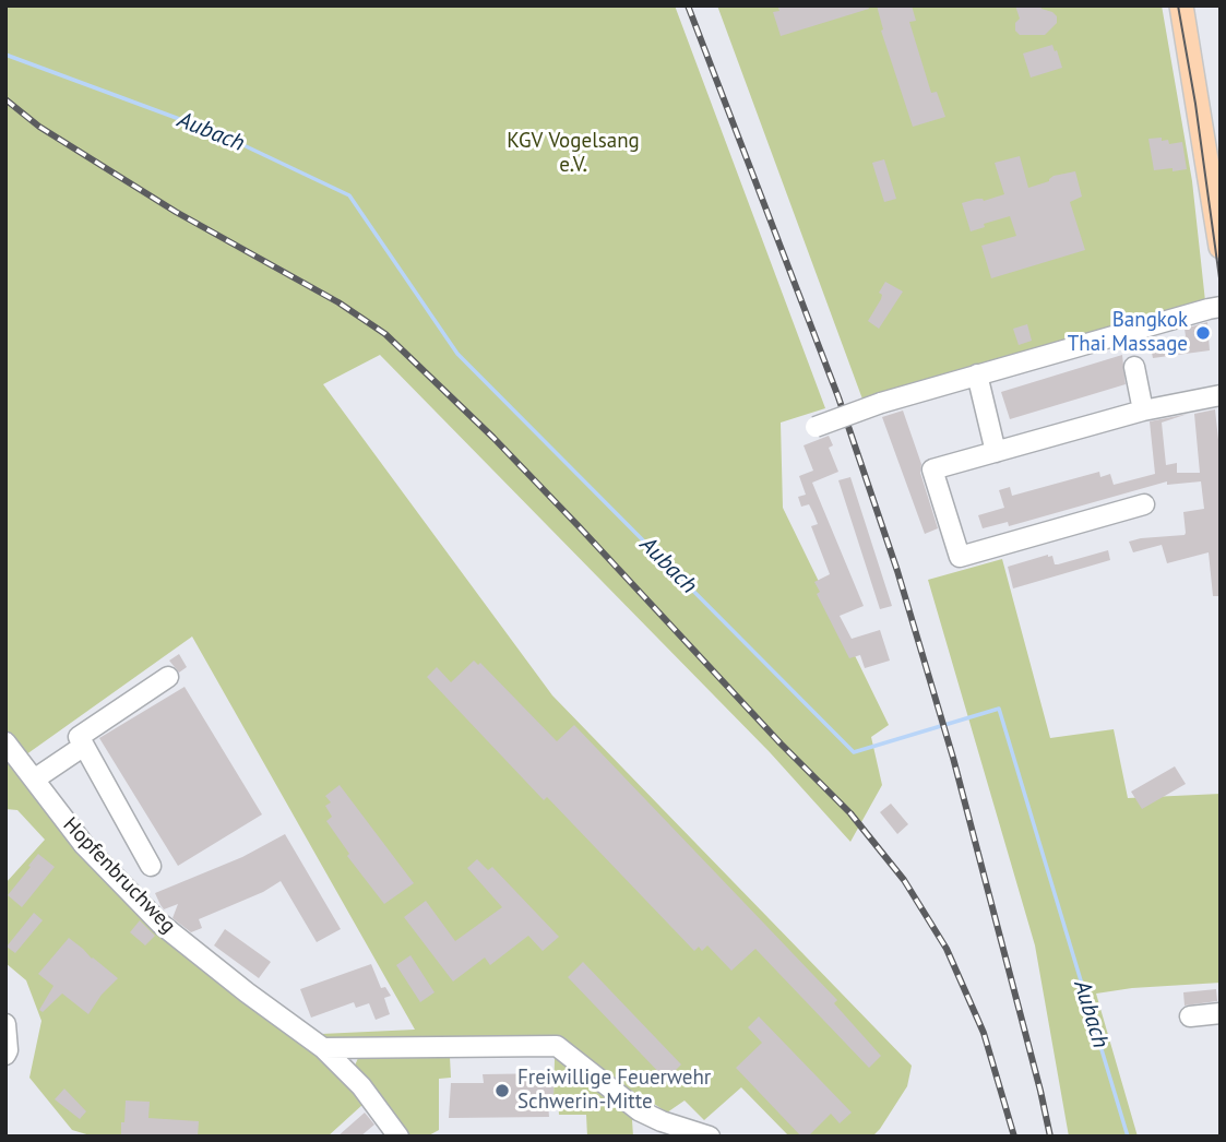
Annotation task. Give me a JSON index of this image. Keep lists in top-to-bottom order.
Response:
{
  "streets": {
    "street": ["Hopfenbruchweg"]
  },
  "water": ["Aubach"],
  "parks": ["KGV Vogelsang e.V."],
  "places": ["Bangkok Thai Massage", "Freiwillige Feuerwehr Schwerin-Mitte"]
}
